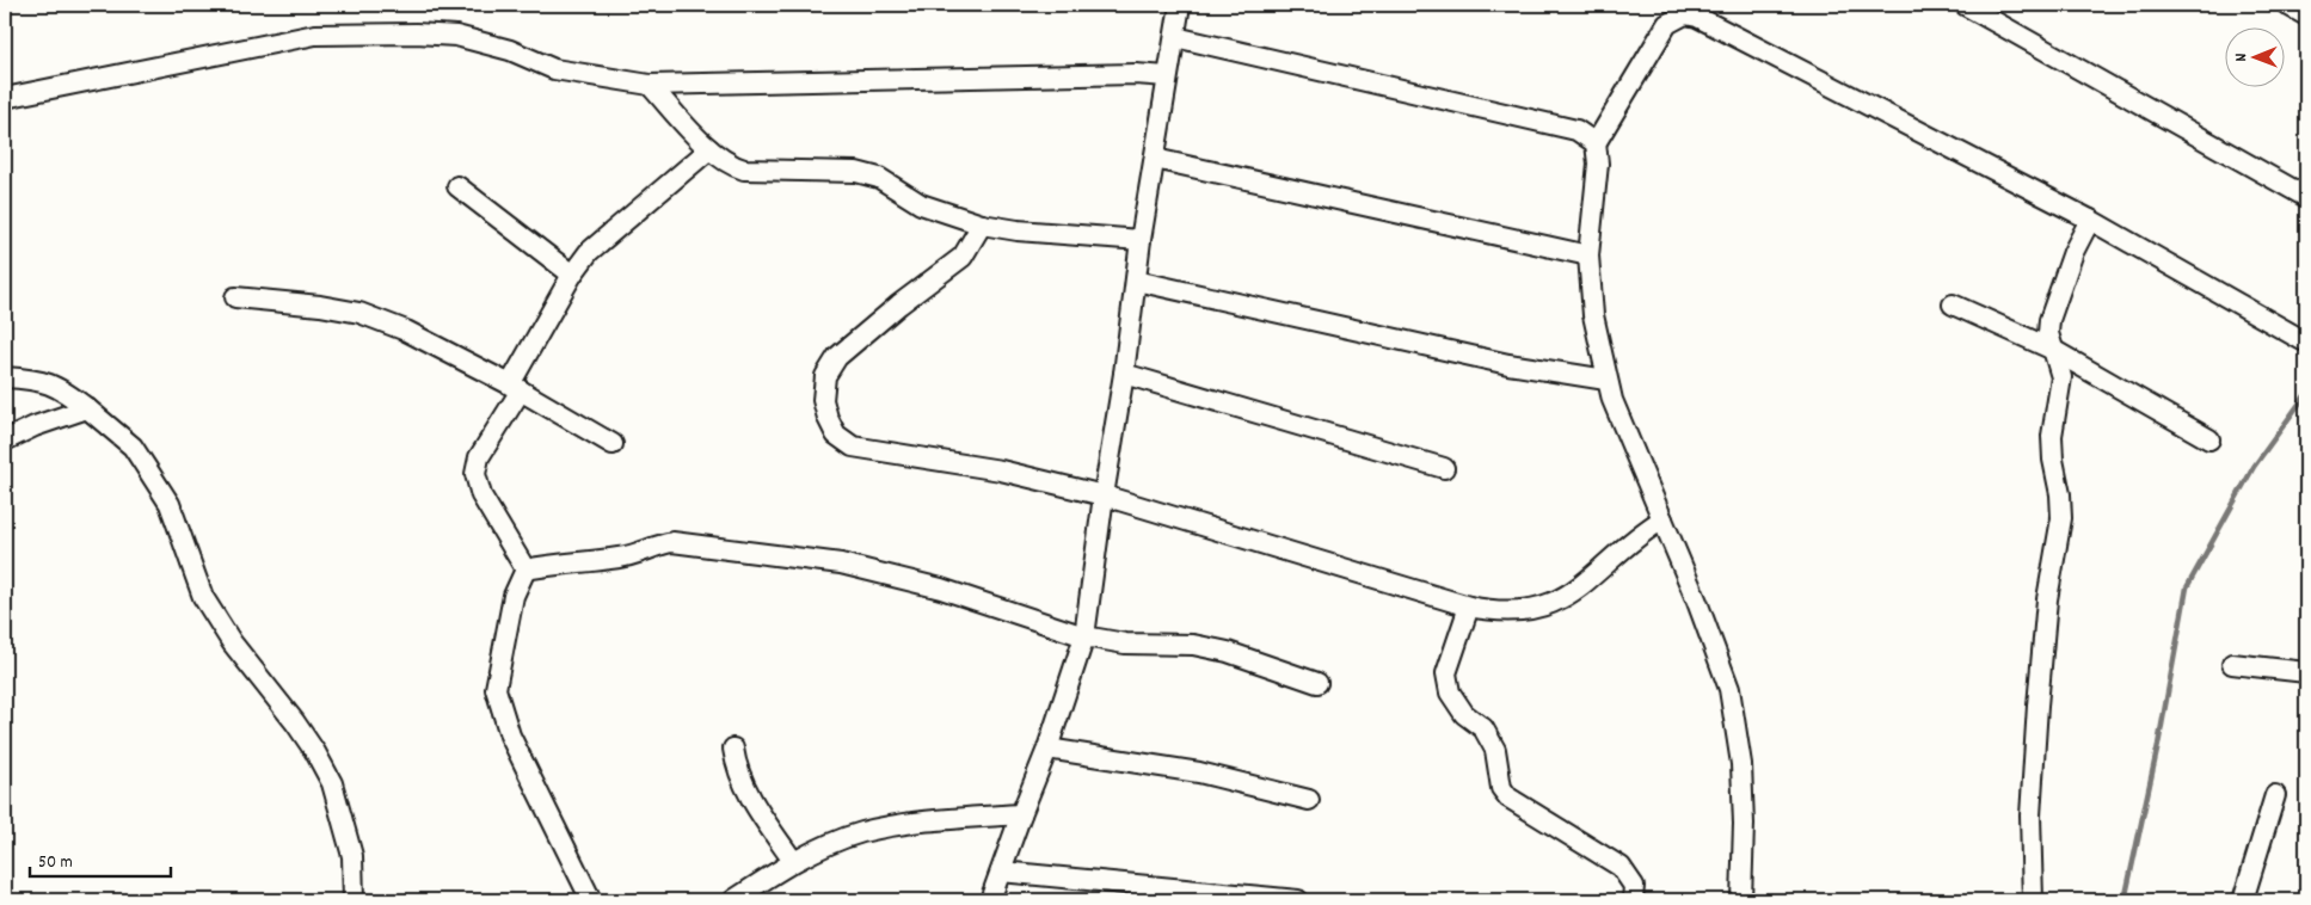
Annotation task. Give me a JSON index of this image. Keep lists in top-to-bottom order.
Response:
{
  "scale_bar": "50 m",
  "north": "left"
}
